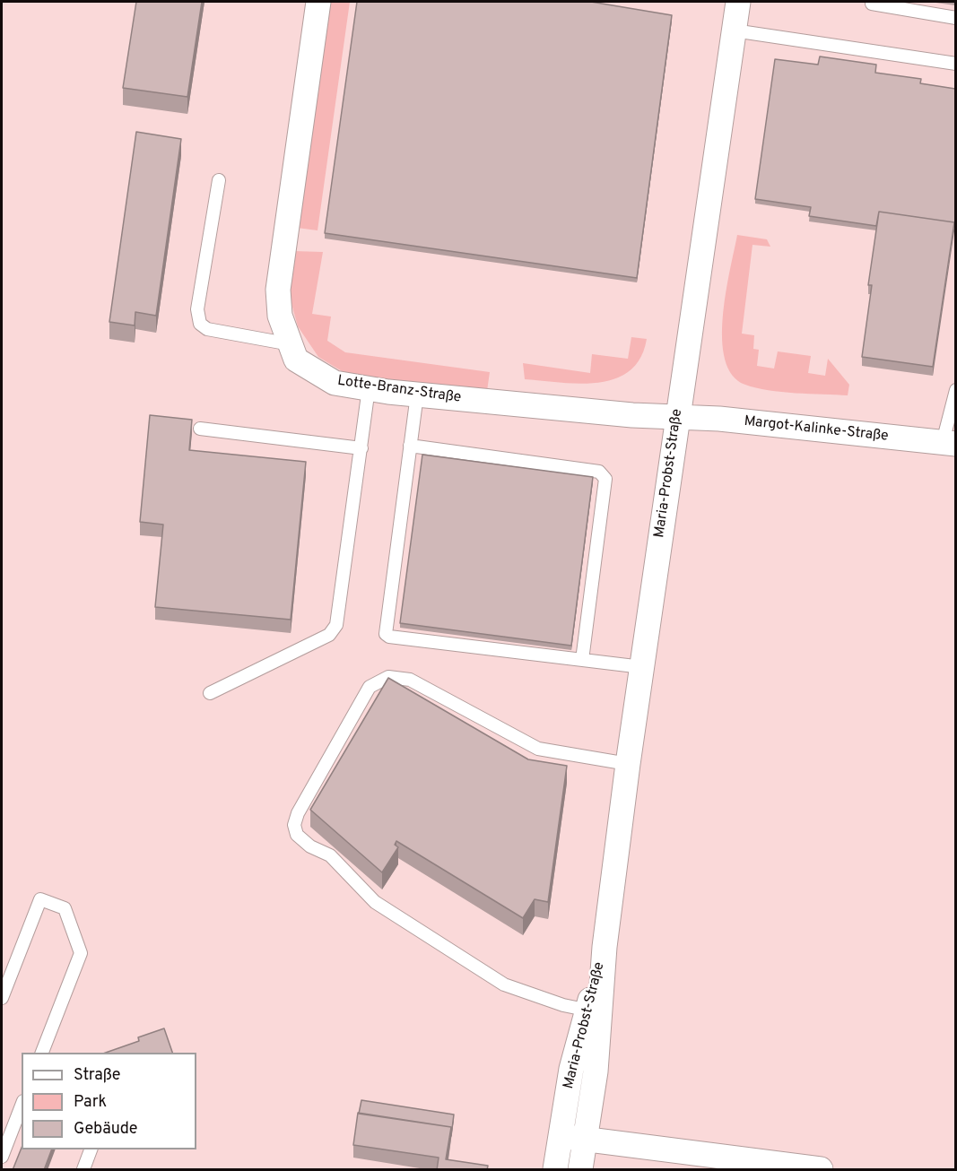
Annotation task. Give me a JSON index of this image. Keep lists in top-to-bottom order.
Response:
{
  "streets": {
    "street": ["Lotte-Branz-Straße", "Margot-Kalinke-Straße", "Maria-Probst-Straße"]
  },
  "crossings": [
    ["Lotte-Branz-Straße", "Margot-Kalinke-Straße"],
    ["Lotte-Branz-Straße", "Maria-Probst-Straße"],
    ["Margot-Kalinke-Straße", "Maria-Probst-Straße"]
  ],
  "legend": ["Straße", "Park", "Gebäude"]
}
